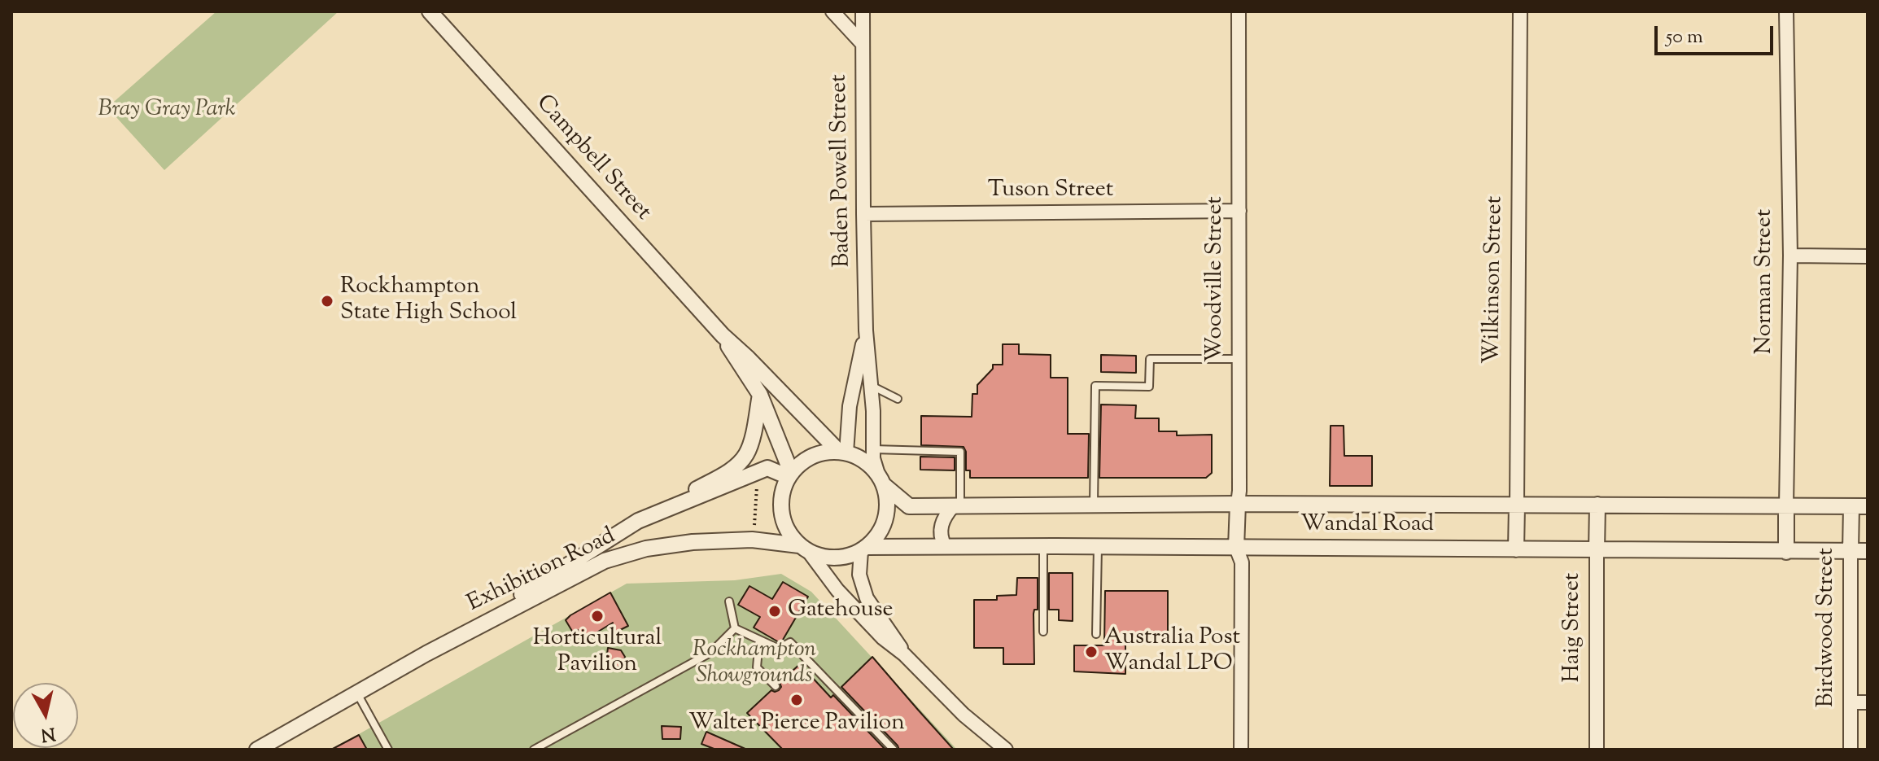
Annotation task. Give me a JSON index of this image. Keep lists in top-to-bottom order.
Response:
{
  "streets": {
    "street": [
      "Campbell Street",
      "Baden Powell Street",
      "Tuson Street",
      "Woodville Street",
      "Wilkinson Street",
      "Norman Street",
      "Wandal Road",
      "Exhibition Road",
      "Haig Street",
      "Birdwood Street"
    ]
  },
  "crossings": [
    ["Campbell Street", "Baden Powell Street"],
    ["Campbell Street", "Wandal Road"],
    ["Campbell Street", "Exhibition Road"],
    ["Baden Powell Street", "Tuson Street"],
    ["Baden Powell Street", "Wandal Road"],
    ["Baden Powell Street", "Exhibition Road"],
    ["Tuson Street", "Woodville Street"],
    ["Woodville Street", "Wandal Road"],
    ["Wilkinson Street", "Wandal Road"],
    ["Norman Street", "Wandal Road"],
    ["Wandal Road", "Exhibition Road"],
    ["Wandal Road", "Haig Street"],
    ["Wandal Road", "Birdwood Street"]
  ],
  "parks": ["Bray Gray Park", "Rockhampton Showgrounds"],
  "places": [
    "Rockhampton State High School",
    "Gatehouse",
    "Horticultural Pavilion",
    "Australia Post Wandal LPO",
    "Walter Pierce Pavilion"
  ],
  "scale_bar": "50 m",
  "north": "bottom"
}
